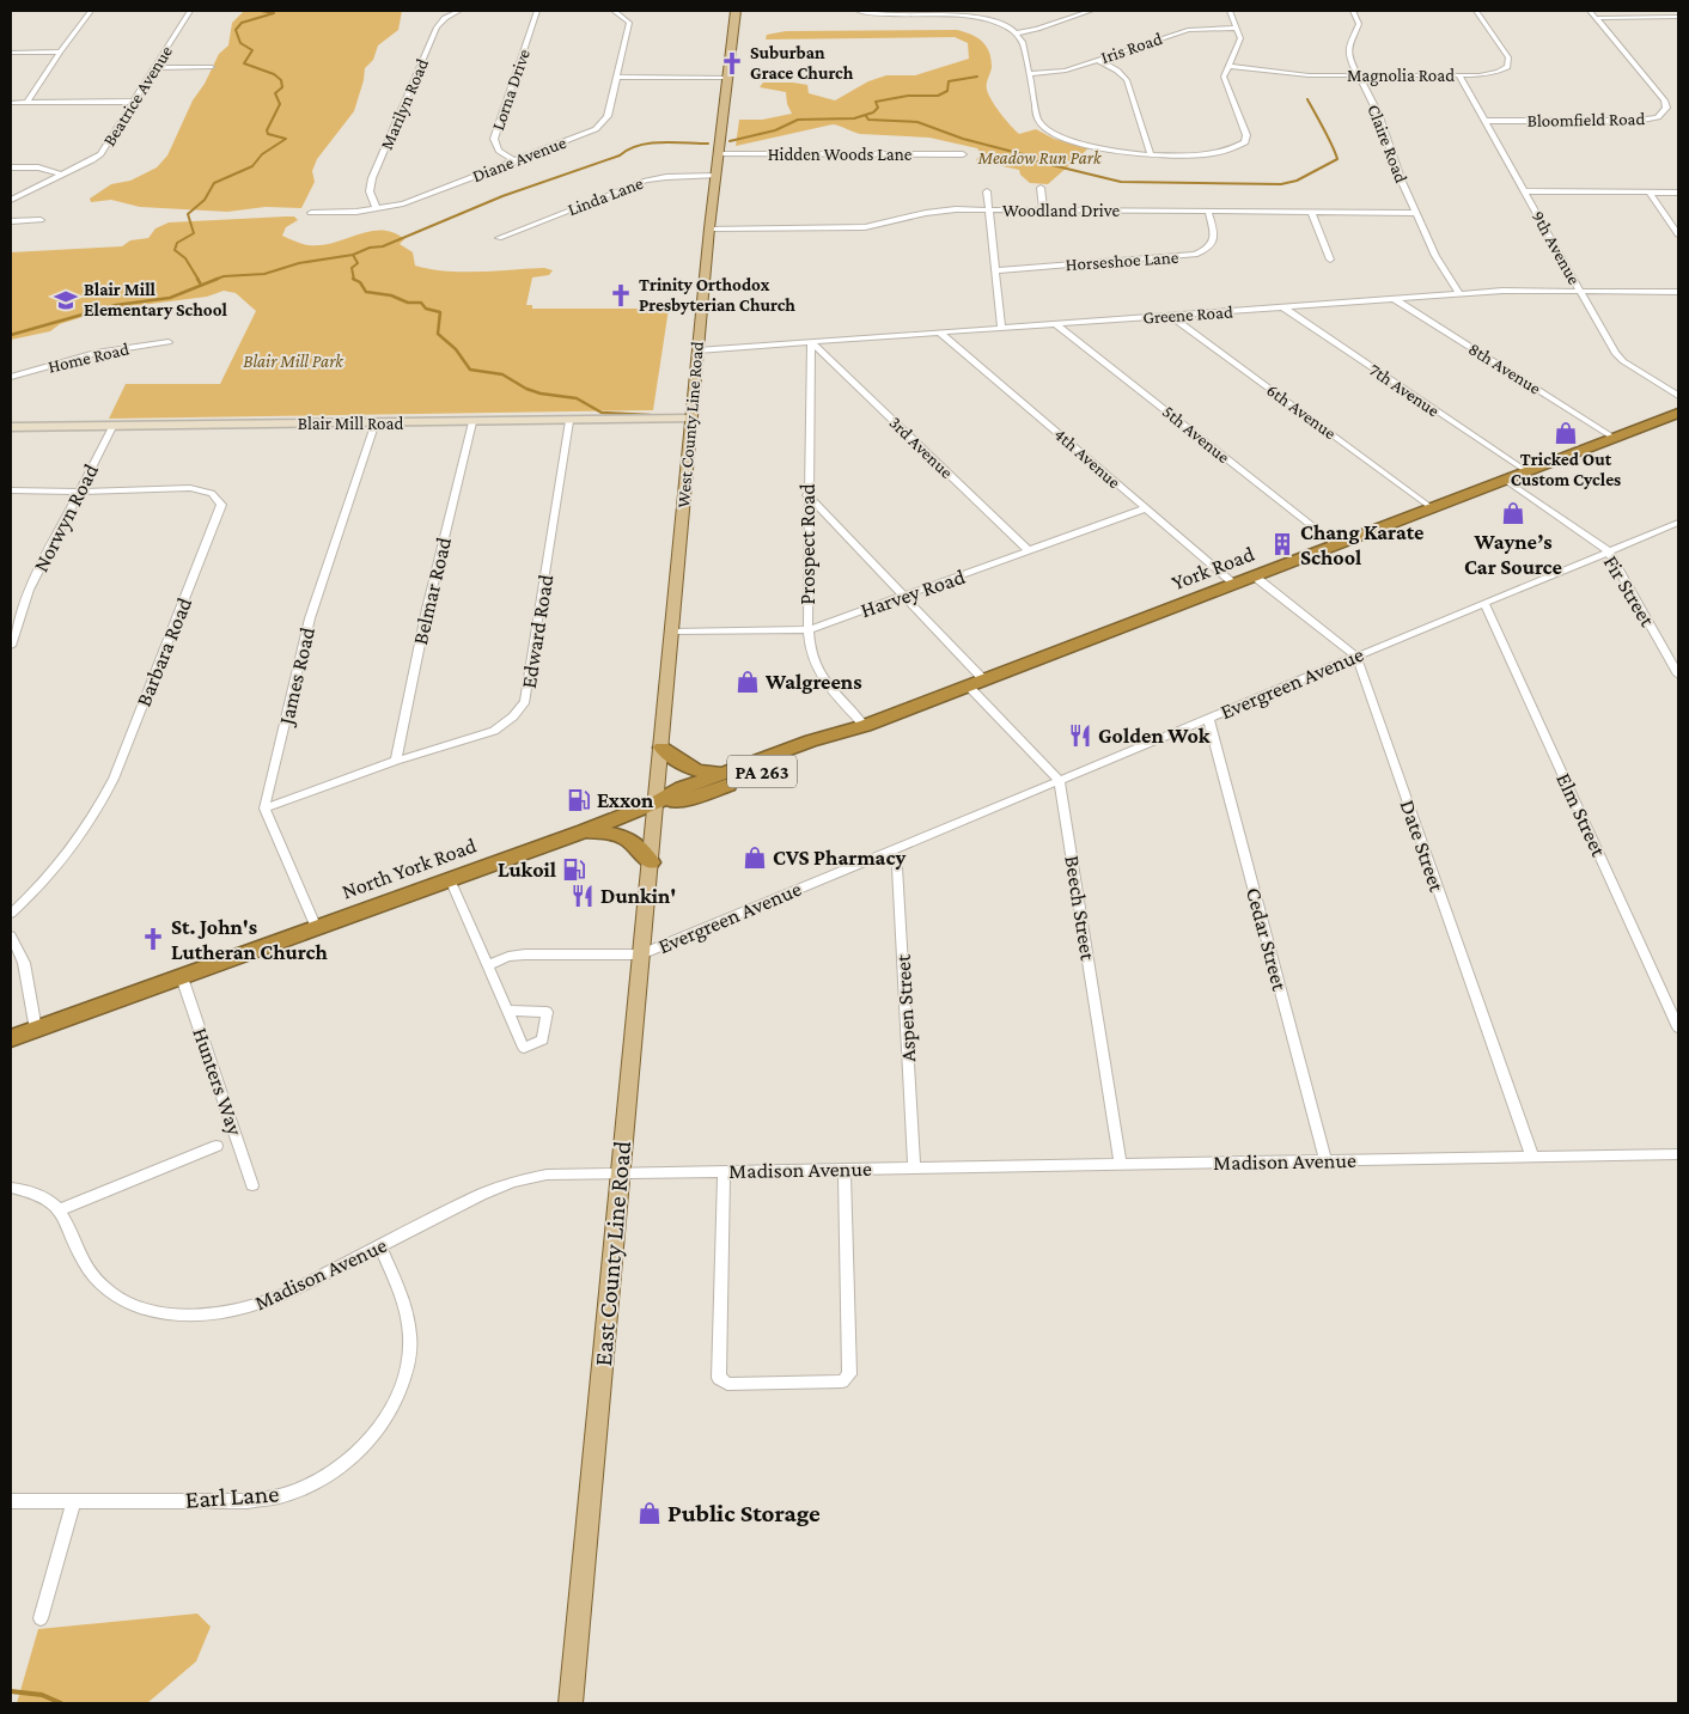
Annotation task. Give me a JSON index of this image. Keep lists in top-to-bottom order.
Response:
{
  "streets": {
    "highway": ["York Road", "PA 263", "North York Road"],
    "main road": ["Blair Mill Road", "West County Line Road", "East County Line Road"],
    "street": [
      "Iris Road",
      "Magnolia Road",
      "Lorna Drive",
      "Beatrice Avenue",
      "Marilyn Road",
      "Bloomfield Road",
      "Claire Road",
      "Hidden Woods Lane",
      "Diane Avenue",
      "Linda Lane",
      "Woodland Drive",
      "9th Avenue",
      "Horseshoe Lane",
      "Greene Road",
      "Home Road",
      "8th Avenue",
      "7th Avenue",
      "6th Avenue",
      "5th Avenue",
      "3rd Avenue",
      "4th Avenue",
      "Norwyn Road",
      "Prospect Road",
      "Belmar Road",
      "Fir Street",
      "Harvey Road",
      "Edward Road",
      "Barbara Road",
      "James Road",
      "Evergreen Avenue",
      "Elm Street",
      "Date Street",
      "Beech Street",
      "Cedar Street",
      "Aspen Street",
      "Hunters Way",
      "Madison Avenue",
      "Earl Lane"
    ]
  },
  "crossings": [
    ["Magnolia Road", "Claire Road"],
    ["Magnolia Road", "9th Avenue"],
    ["Lorna Drive", "Diane Avenue"],
    ["Marilyn Road", "Diane Avenue"],
    ["Bloomfield Road", "9th Avenue"],
    ["Claire Road", "Woodland Drive"],
    ["Hidden Woods Lane", "West County Line Road"],
    ["Linda Lane", "West County Line Road"],
    ["Woodland Drive", "Horseshoe Lane"],
    ["Woodland Drive", "West County Line Road"],
    ["9th Avenue", "Greene Road"],
    ["Greene Road", "8th Avenue"],
    ["Greene Road", "7th Avenue"],
    ["Greene Road", "6th Avenue"],
    ["Greene Road", "West County Line Road"],
    ["Greene Road", "5th Avenue"],
    ["Greene Road", "3rd Avenue"],
    ["Greene Road", "4th Avenue"],
    ["Greene Road", "Prospect Road"],
    ["8th Avenue", "York Road"],
    ["7th Avenue", "York Road"],
    ["6th Avenue", "York Road"],
    ["Blair Mill Road", "West County Line Road"],
    ["Blair Mill Road", "Norwyn Road"],
    ["Blair Mill Road", "Belmar Road"],
    ["Blair Mill Road", "Edward Road"],
    ["Blair Mill Road", "James Road"],
    ["West County Line Road", "York Road"],
    ["West County Line Road", "Harvey Road"],
    ["West County Line Road", "North York Road"],
    ["West County Line Road", "East County Line Road"],
    ["5th Avenue", "York Road"],
    ["3rd Avenue", "Prospect Road"],
    ["3rd Avenue", "Harvey Road"],
    ["4th Avenue", "York Road"],
    ["4th Avenue", "Harvey Road"],
    ["Norwyn Road", "Barbara Road"],
    ["Prospect Road", "York Road"],
    ["Prospect Road", "Harvey Road"],
    ["York Road", "Fir Street"],
    ["York Road", "North York Road"],
    ["York Road", "East County Line Road"],
    ["Belmar Road", "Edward Road"],
    ["Fir Street", "Evergreen Avenue"],
    ["Edward Road", "James Road"],
    ["Evergreen Avenue", "Elm Street"],
    ["Evergreen Avenue", "Date Street"],
    ["Evergreen Avenue", "Beech Street"],
    ["Evergreen Avenue", "Cedar Street"],
    ["Evergreen Avenue", "Aspen Street"],
    ["Evergreen Avenue", "East County Line Road"],
    ["Date Street", "Madison Avenue"],
    ["North York Road", "Hunters Way"],
    ["North York Road", "East County Line Road"],
    ["Beech Street", "Madison Avenue"],
    ["Cedar Street", "Madison Avenue"],
    ["Aspen Street", "Madison Avenue"],
    ["Madison Avenue", "East County Line Road"],
    ["Madison Avenue", "Earl Lane"]
  ],
  "parks": ["Meadow Run Park", "Blair Mill Park"],
  "places": {
    "church": ["Suburban Grace Church", "Trinity Orthodox Presbyterian Church", "St. John's Lutheran Church"],
    "school or university": ["Blair Mill Elementary School"],
    "shop": [
      "Tricked Out Custom Cycles",
      "Wayne’s Car Source",
      "Walgreens",
      "CVS Pharmacy",
      "Public Storage"
    ],
    "building": ["Chang Karate School"],
    "restaurant": ["Golden Wok", "Dunkin'"],
    "fuel station": ["Exxon", "Lukoil"]
  }
}
